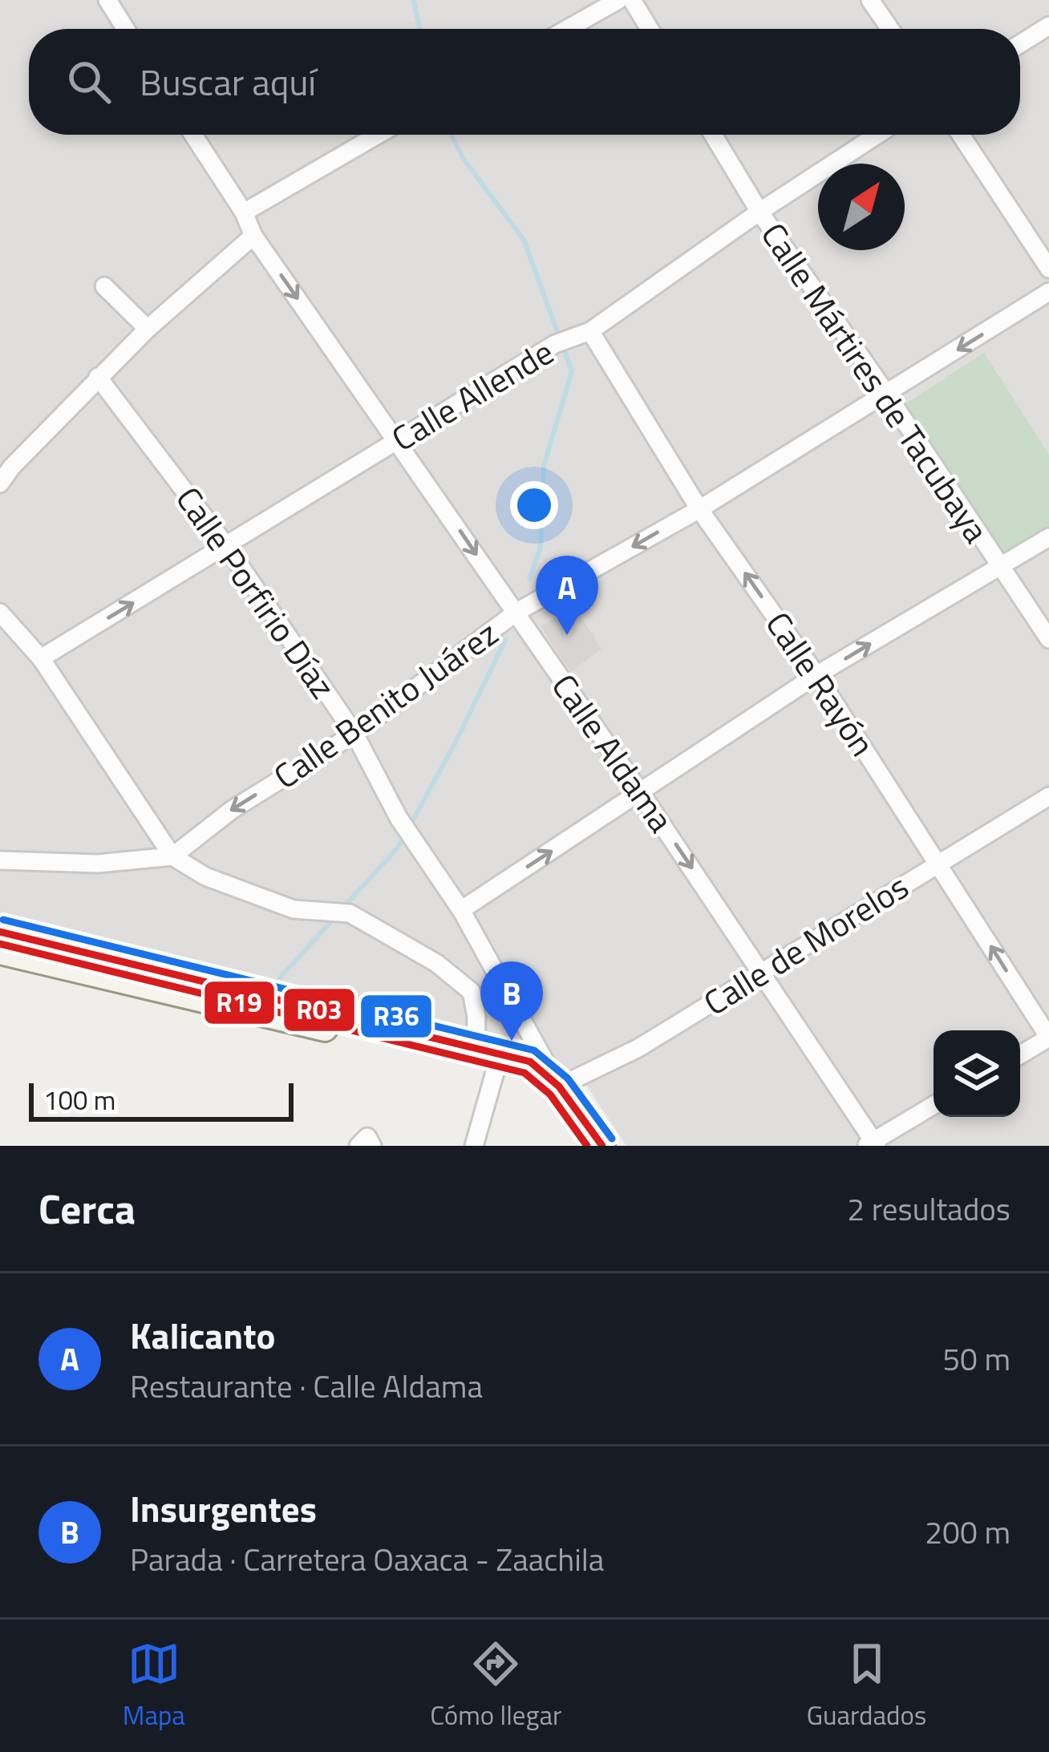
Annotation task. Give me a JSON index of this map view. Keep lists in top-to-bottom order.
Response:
{
  "streets": {
    "street": [
      "Calle Mártires de Tacubaya",
      "Calle Allende",
      "Calle Porfirio Díaz",
      "Calle Rayón",
      "Calle Benito Juárez",
      "Calle Aldama",
      "Calle de Morelos"
    ]
  },
  "crossings": [
    ["Calle Mártires de Tacubaya", "Calle Allende"],
    ["Calle Mártires de Tacubaya", "Calle Benito Juárez"],
    ["Calle Allende", "Calle Porfirio Díaz"],
    ["Calle Allende", "Calle Rayón"],
    ["Calle Allende", "Calle Aldama"],
    ["Calle Porfirio Díaz", "Calle Benito Juárez"],
    ["Calle Rayón", "Calle Benito Juárez"],
    ["Calle Rayón", "Calle de Morelos"],
    ["Calle Benito Juárez", "Calle Aldama"],
    ["Calle Aldama", "Calle de Morelos"]
  ],
  "one_way": ["Calle Rayón", "Calle Benito Juárez", "Calle Aldama"],
  "lines": ["transit line R36", "transit line R03", "transit line R19"],
  "scale_bar": "100 m",
  "north": "top right",
  "page": {
    "search": "Buscar aquí",
    "pins": ["A", "B"],
    "scale": "100 m",
    "heading": ["Cerca", "2 resultados"],
    "list": [
      {
        "mark": "A",
        "name": "Kalicanto",
        "note": "Restaurante · Calle Aldama",
        "value": "50 m"
      },
      {
        "mark": "B",
        "name": "Insurgentes",
        "note": "Parada · Carretera Oaxaca - Zaachila",
        "value": "200 m"
      }
    ],
    "nav": ["Mapa", "Cómo llegar", "Guardados"]
  }
}
